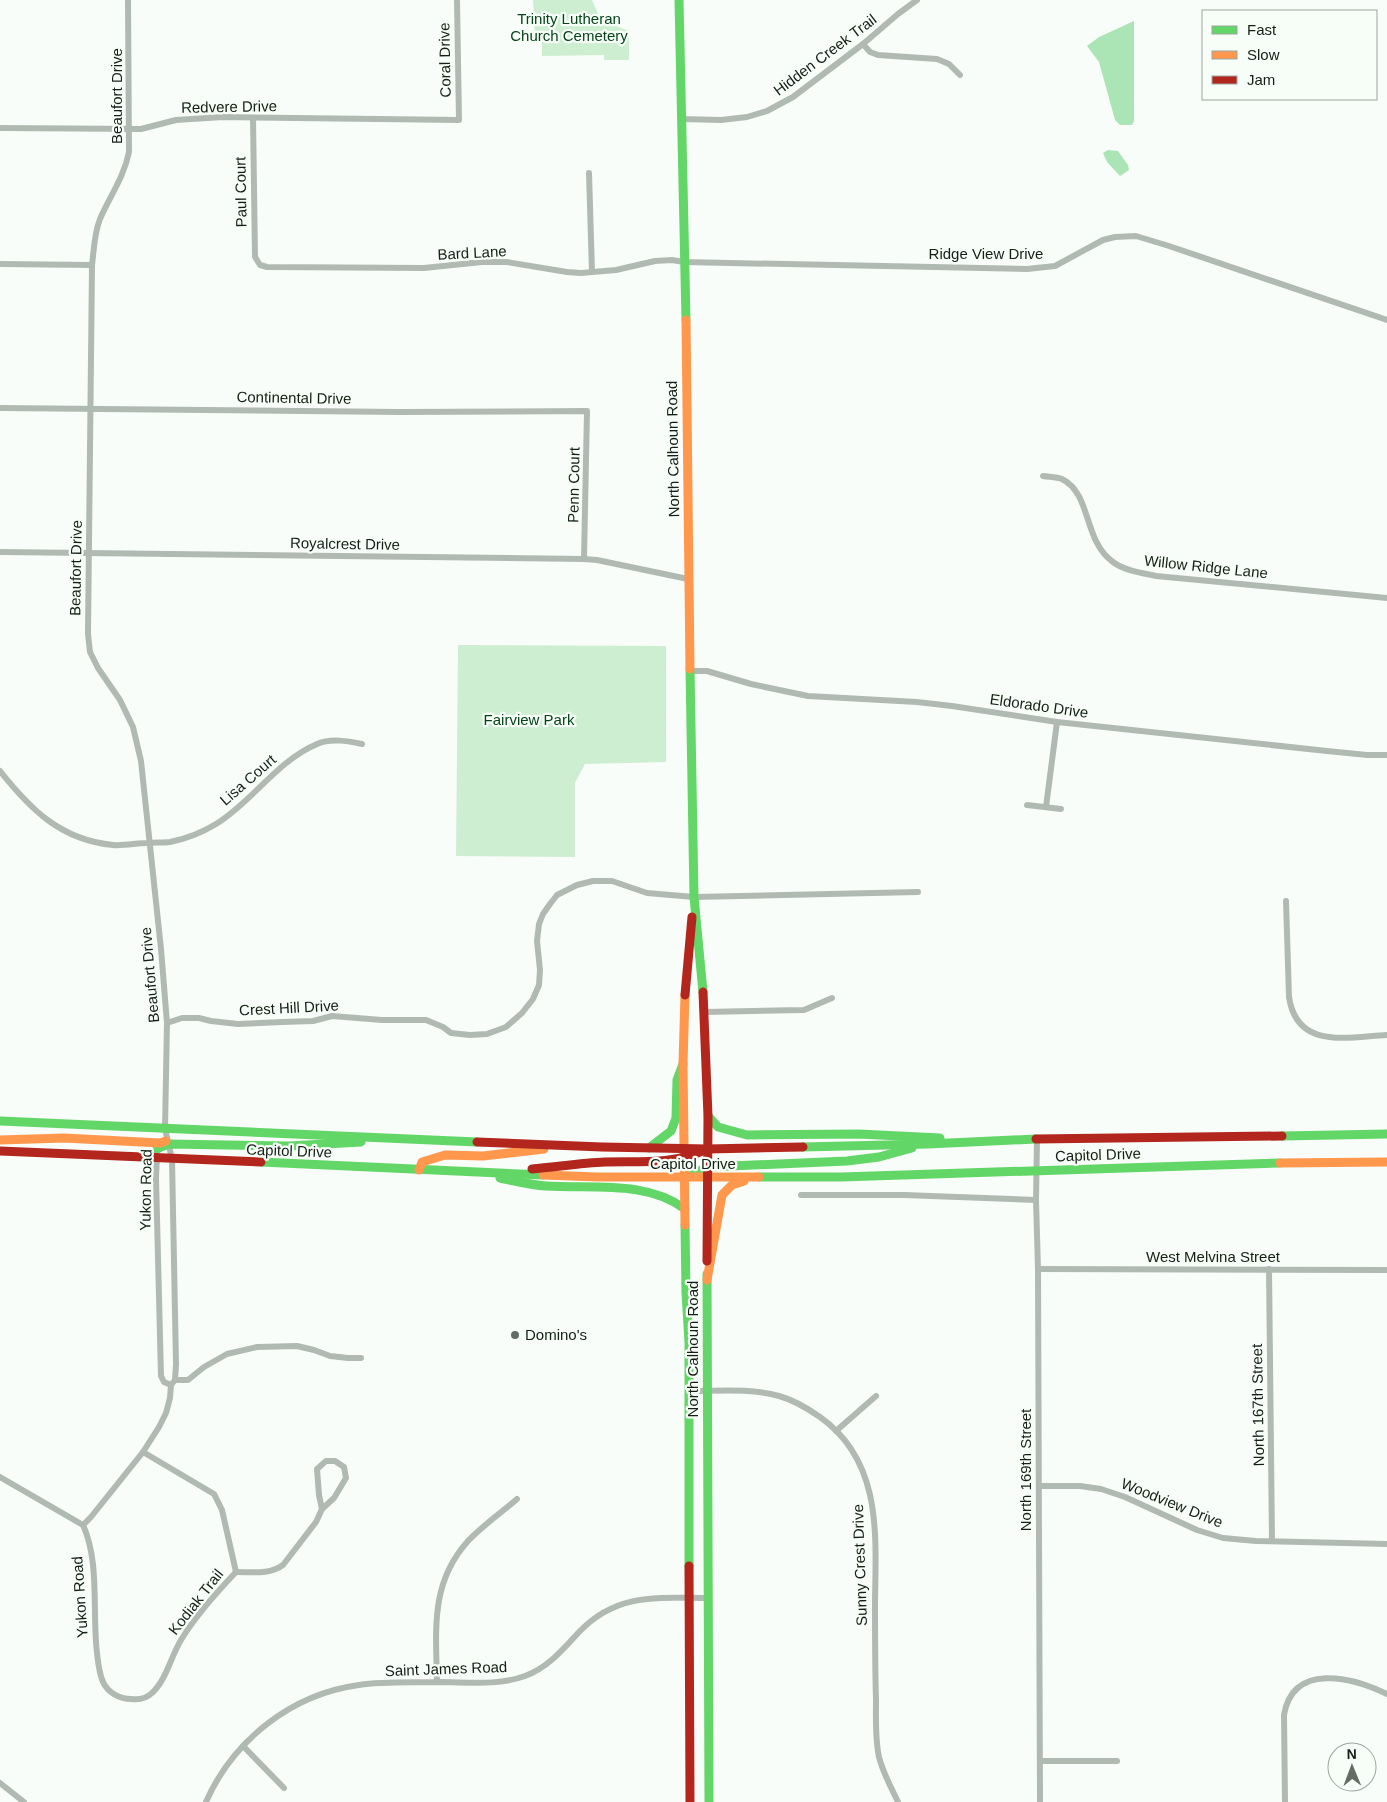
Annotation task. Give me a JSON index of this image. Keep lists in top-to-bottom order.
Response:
{
  "streets": {
    "main road": ["North Calhoun Road", "Capitol Drive"],
    "street": [
      "Hidden Creek Trail",
      "Coral Drive",
      "Beaufort Drive",
      "Redvere Drive",
      "Paul Court",
      "Bard Lane",
      "Ridge View Drive",
      "Continental Drive",
      "Penn Court",
      "Royalcrest Drive",
      "Willow Ridge Lane",
      "Eldorado Drive",
      "Lisa Court",
      "Crest Hill Drive",
      "Yukon Road",
      "West Melvina Street",
      "North 167th Street",
      "North 169th Street",
      "Woodview Drive",
      "Sunny Crest Drive",
      "Kodiak Trail",
      "Saint James Road"
    ]
  },
  "crossings": [
    ["Hidden Creek Trail", "North Calhoun Road"],
    ["Coral Drive", "Redvere Drive"],
    ["Beaufort Drive", "Redvere Drive"],
    ["Beaufort Drive", "Continental Drive"],
    ["Beaufort Drive", "Royalcrest Drive"],
    ["Beaufort Drive", "Lisa Court"],
    ["Beaufort Drive", "Crest Hill Drive"],
    ["Beaufort Drive", "Capitol Drive"],
    ["Beaufort Drive", "Yukon Road"],
    ["Redvere Drive", "Paul Court"],
    ["Paul Court", "Bard Lane"],
    ["Bard Lane", "Ridge View Drive"],
    ["Bard Lane", "North Calhoun Road"],
    ["Ridge View Drive", "North Calhoun Road"],
    ["Continental Drive", "Penn Court"],
    ["North Calhoun Road", "Royalcrest Drive"],
    ["North Calhoun Road", "Eldorado Drive"],
    ["North Calhoun Road", "Crest Hill Drive"],
    ["North Calhoun Road", "Capitol Drive"],
    ["North Calhoun Road", "Sunny Crest Drive"],
    ["North Calhoun Road", "Saint James Road"],
    ["Penn Court", "Royalcrest Drive"],
    ["Capitol Drive", "Yukon Road"],
    ["Capitol Drive", "North 169th Street"],
    ["Yukon Road", "Kodiak Trail"],
    ["West Melvina Street", "North 167th Street"],
    ["West Melvina Street", "North 169th Street"],
    ["North 167th Street", "Woodview Drive"],
    ["North 169th Street", "Woodview Drive"]
  ],
  "parks": ["Trinity Lutheran Church Cemetery", "Fairview Park"],
  "places": ["Domino's"],
  "legend": ["Fast", "Slow", "Jam"],
  "north": "top"
}
